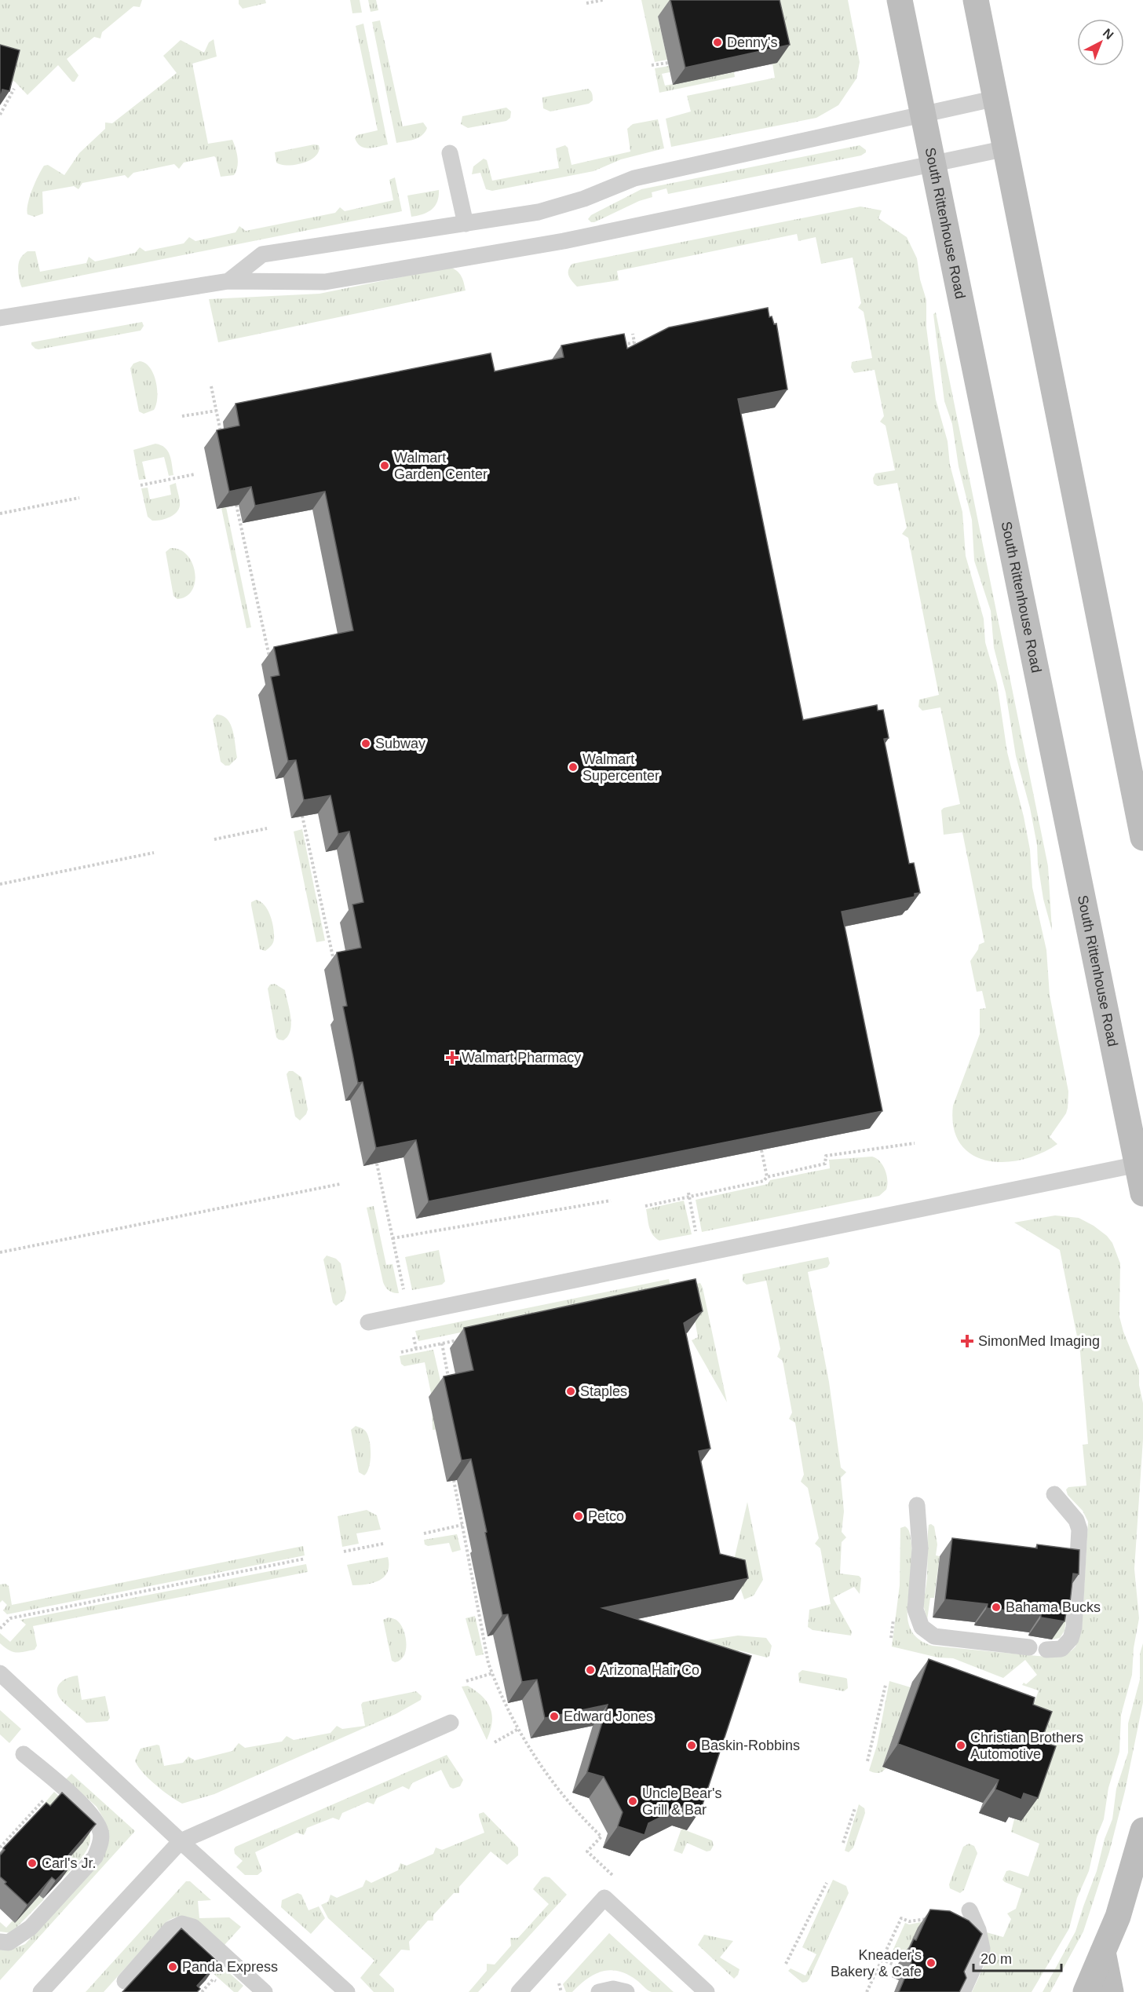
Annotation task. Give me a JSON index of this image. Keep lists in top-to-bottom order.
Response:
{
  "streets": {
    "main road": ["South Rittenhouse Road"]
  },
  "places": {
    "other": [
      "Denny's",
      "Walmart Garden Center",
      "Subway",
      "Walmart Supercenter",
      "Staples",
      "Petco",
      "Bahama Bucks",
      "Arizona Hair Co",
      "Edward Jones",
      "Baskin-Robbins",
      "Christian Brothers Automotive",
      "Uncle Bear's Grill & Bar",
      "Carl's Jr.",
      "Kneader's Bakery & Cafe",
      "Panda Express"
    ],
    "health": ["Walmart Pharmacy", "SimonMed Imaging"]
  },
  "scale_bar": "20 m",
  "north": "top right"
}
